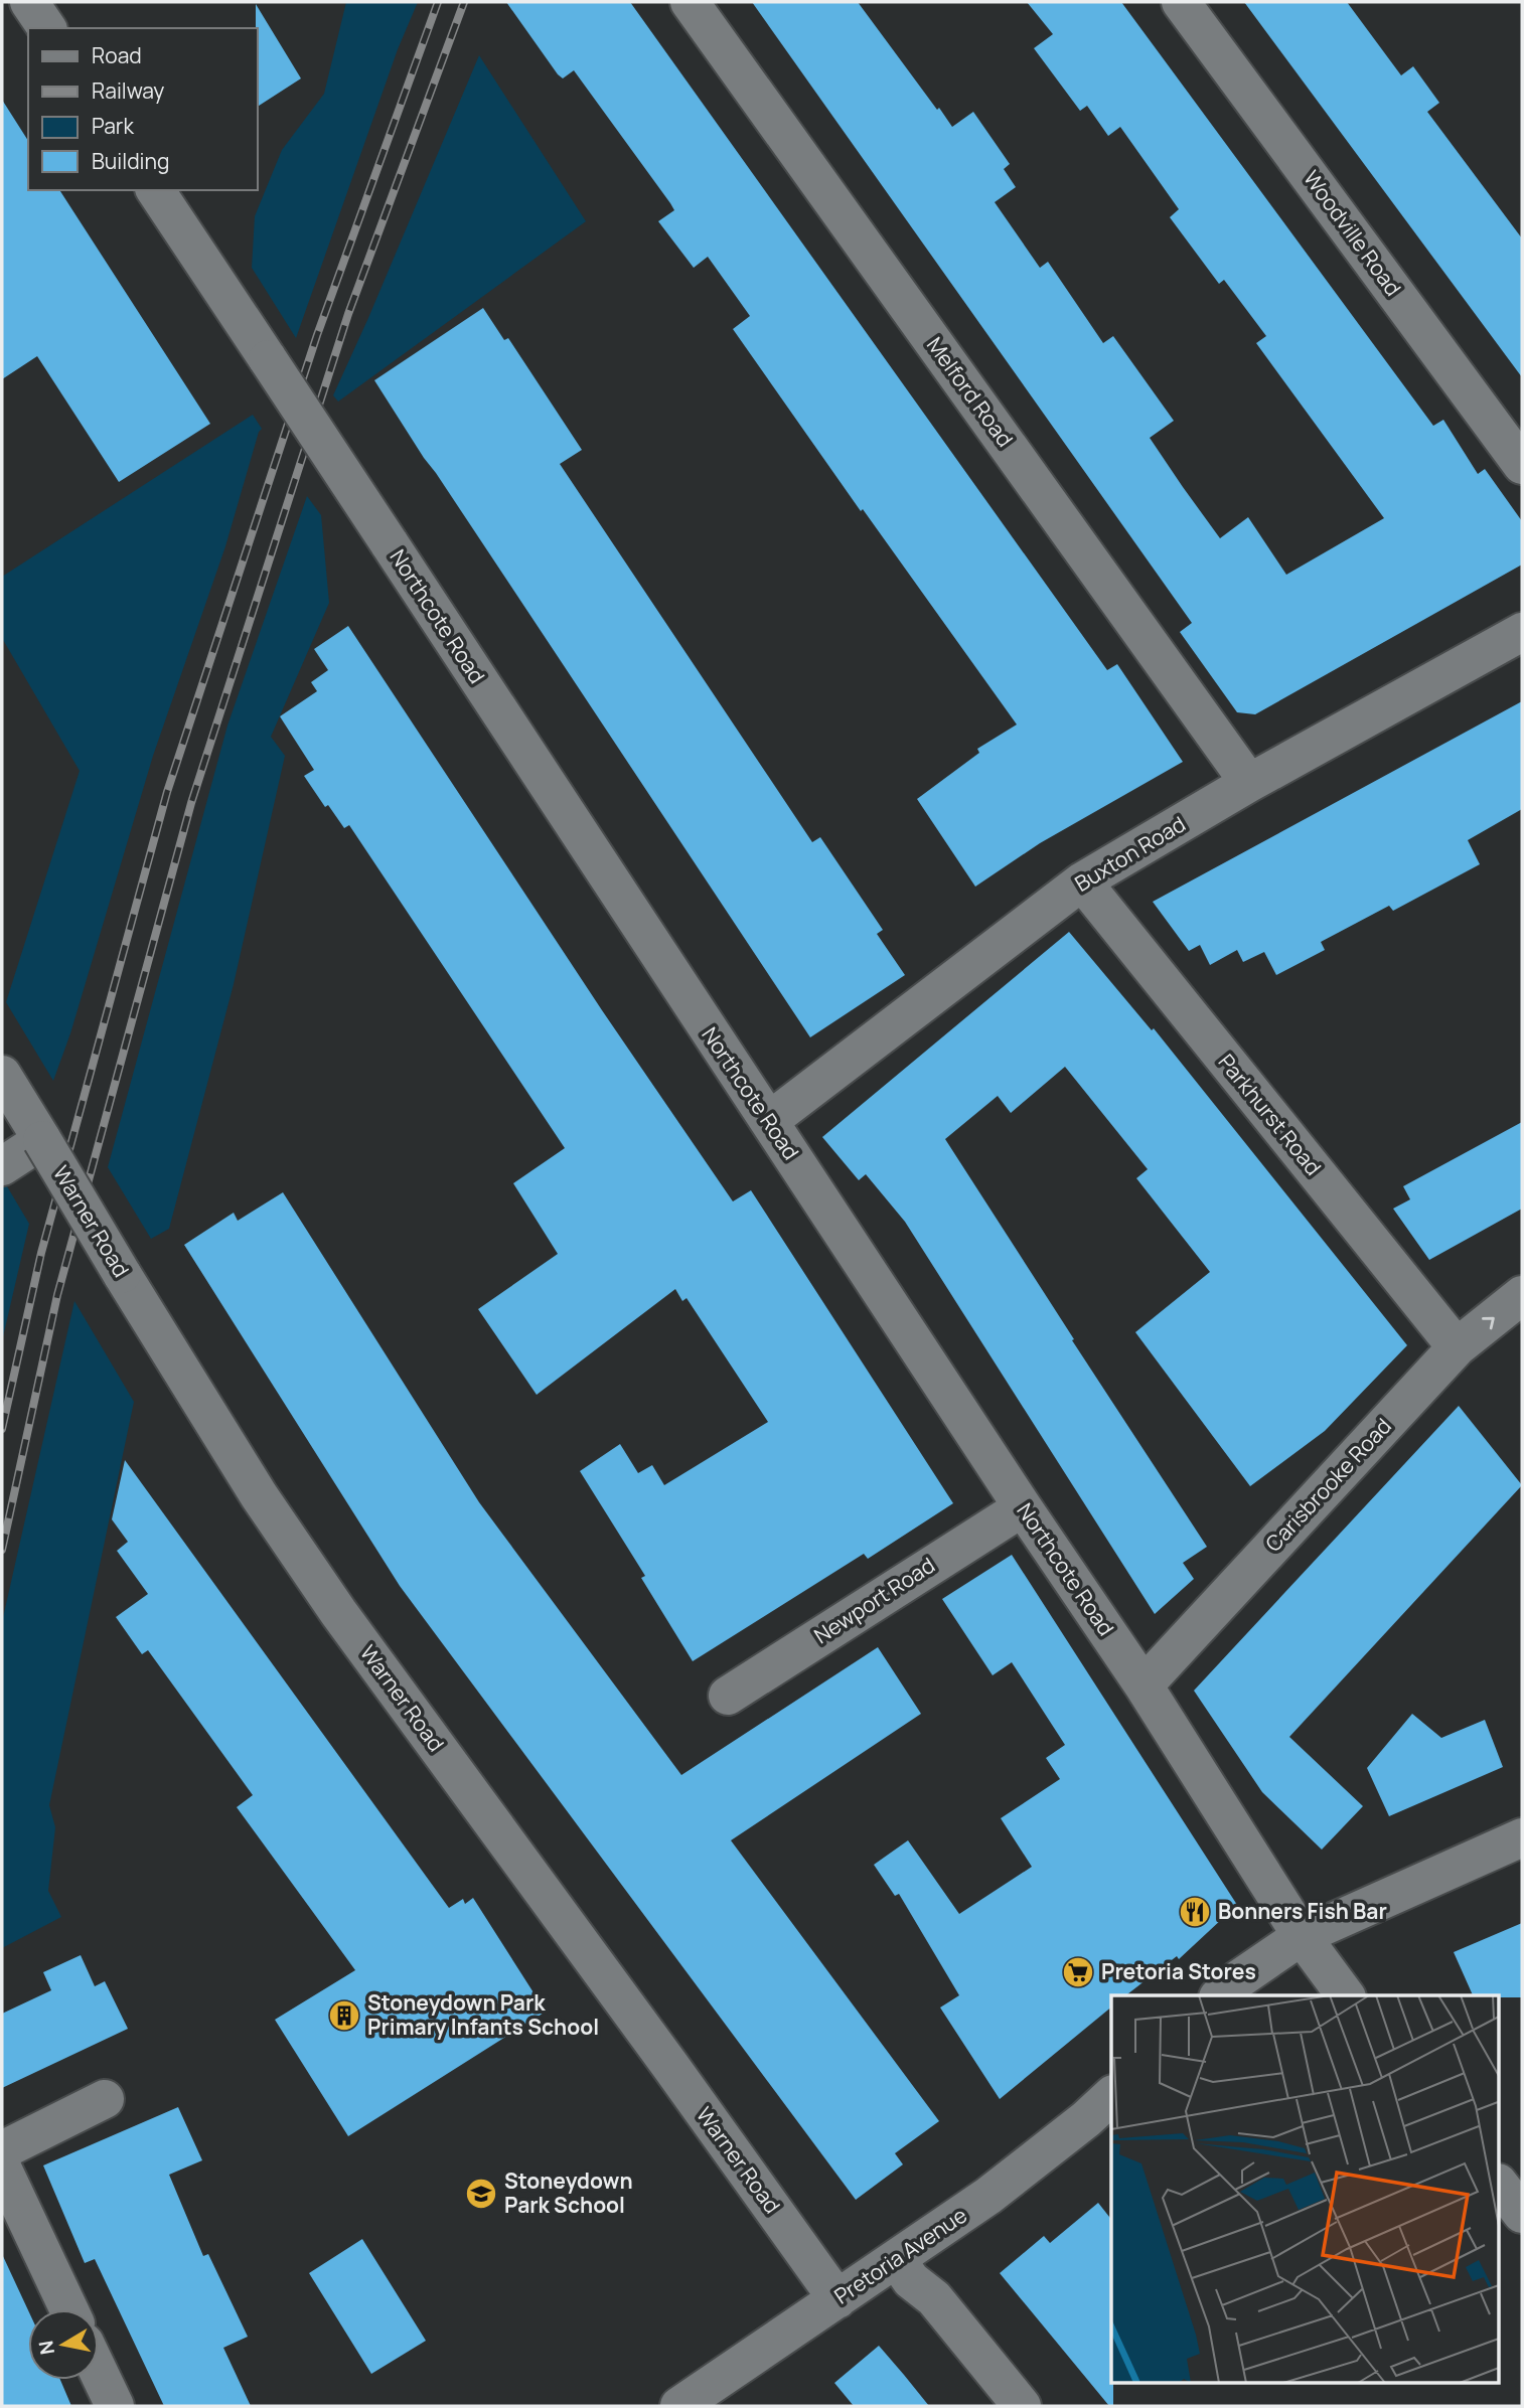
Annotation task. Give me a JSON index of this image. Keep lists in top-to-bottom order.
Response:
{
  "streets": {
    "street": [
      "Woodville Road",
      "Melford Road",
      "Northcote Road",
      "Buxton Road",
      "Parkhurst Road",
      "Warner Road",
      "Carisbrooke Road",
      "Newport Road",
      "Pretoria Avenue"
    ]
  },
  "crossings": [
    ["Melford Road", "Buxton Road"],
    ["Northcote Road", "Buxton Road"],
    ["Northcote Road", "Carisbrooke Road"],
    ["Northcote Road", "Newport Road"],
    ["Buxton Road", "Parkhurst Road"],
    ["Parkhurst Road", "Carisbrooke Road"],
    ["Warner Road", "Pretoria Avenue"]
  ],
  "places": {
    "restaurant": ["Bonners Fish Bar"],
    "supermarket": ["Pretoria Stores"],
    "building": ["Stoneydown Park Primary Infants School"],
    "school or university": ["Stoneydown Park School"]
  },
  "legend": [
    "Road",
    "Railway",
    "Park",
    "Building"
  ],
  "north": "left"
}
